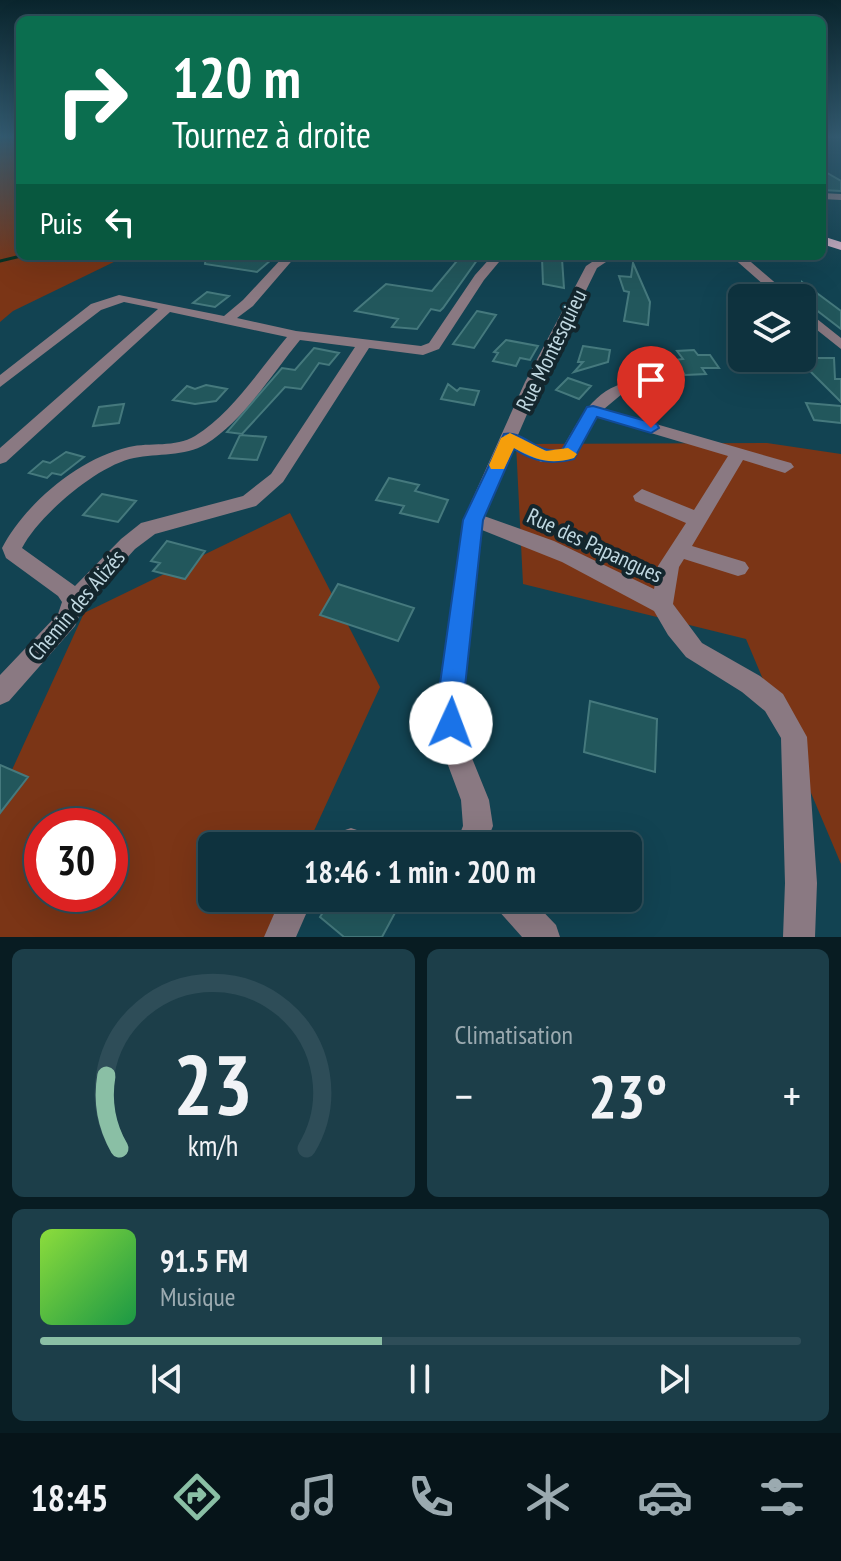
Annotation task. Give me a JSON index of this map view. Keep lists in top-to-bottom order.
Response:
{
  "streets": {
    "street": ["Rue Montesquieu", "Rue des Papangues", "Chemin des Alizés"]
  },
  "crossings": [
    ["Rue Montesquieu", "Rue des Papangues"]
  ],
  "page": {
    "turn": ["120 m", "Tournez à droite"],
    "then": "Puis",
    "limit": "30",
    "trip": "18:46 · 1 min · 200 m",
    "tile": "Climatisation",
    "heat": ["−", "23°", "+"],
    "song": ["91.5 FM", "Musique"],
    "tabs": "18:45",
    "gauge": ["23", "km/h"]
  }
}
